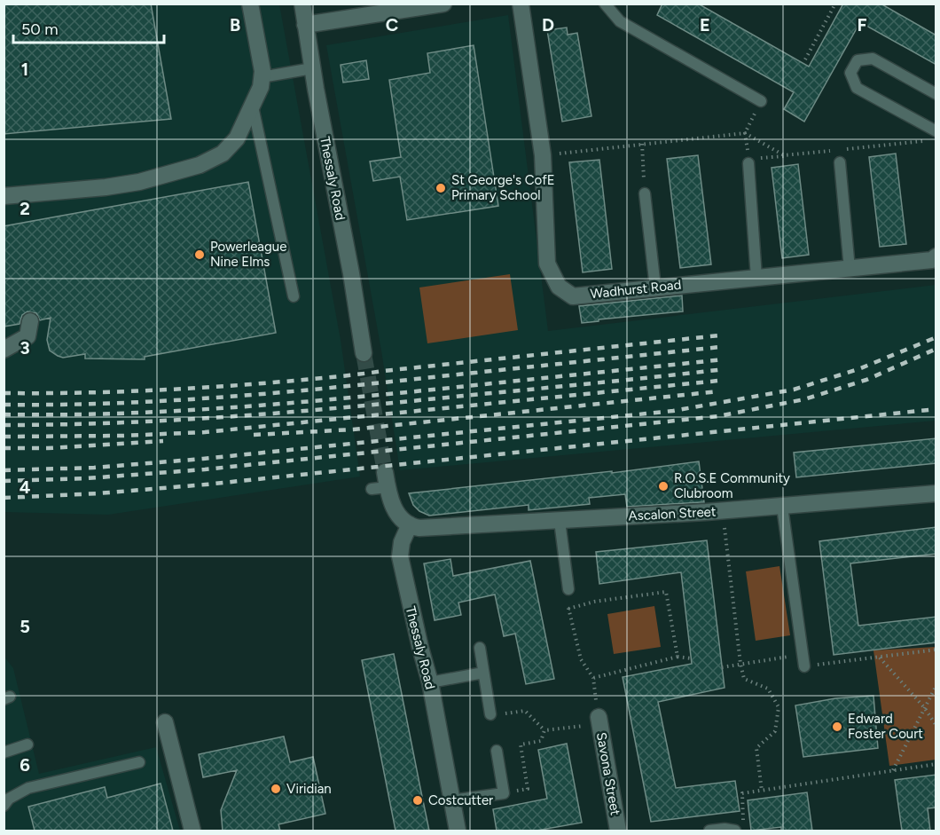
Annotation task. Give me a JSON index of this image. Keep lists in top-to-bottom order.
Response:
{
  "streets": {
    "street": [
      "Thessaly Road",
      "Wadhurst Road",
      "Ascalon Street",
      "Savona Street"
    ]
  },
  "crossings": [
    ["Thessaly Road", "Ascalon Street"]
  ],
  "places": [
    "St George's CofE Primary School",
    "Powerleague Nine Elms",
    "R.O.S.E Community Clubroom",
    "Edward Foster Court",
    "Viridian",
    "Costcutter"
  ],
  "scale_bar": "50 m",
  "grid": {
    "columns": [
      "B",
      "C",
      "D",
      "E",
      "F"
    ],
    "rows": [
      "1",
      "2",
      "3",
      "4",
      "5",
      "6"
    ]
  }
}
